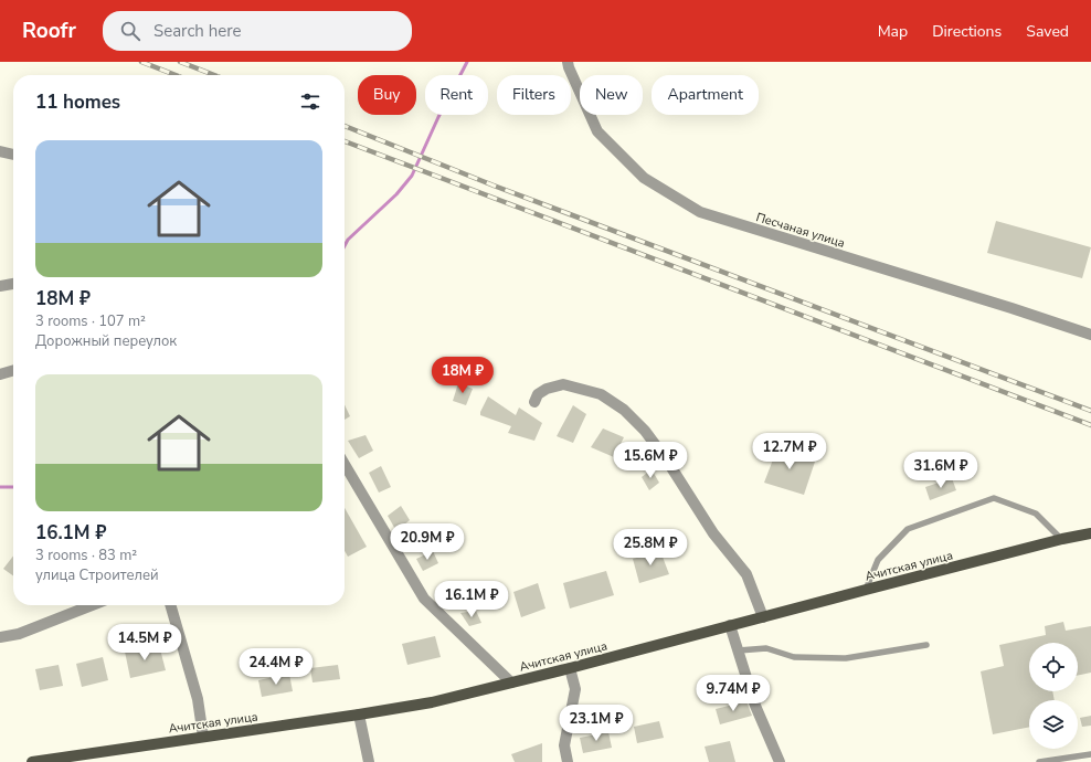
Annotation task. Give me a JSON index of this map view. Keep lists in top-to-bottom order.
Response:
{
  "streets": {
    "main road": ["Ачитская улица"],
    "street": ["Песчаная улица"]
  },
  "page": {
    "header": "Roofr",
    "search": "Search here",
    "nav": ["Map", "Directions", "Saved"],
    "chip": [
      "Buy",
      "Rent",
      "Filters",
      "New",
      "Apartment"
    ],
    "heading": "11 homes",
    "list": [
      {
        "name": "18M ₽",
        "note": "3 rooms · 107 m² · Дорожный переулок"
      },
      {
        "name": "16.1M ₽",
        "note": "3 rooms · 83 m² · улица Строителей"
      }
    ],
    "price": [
      "18M ₽",
      "12.7M ₽",
      "15.6M ₽",
      "31.6M ₽",
      "20.9M ₽",
      "25.8M ₽",
      "16.1M ₽",
      "14.5M ₽",
      "24.4M ₽",
      "9.74M ₽",
      "23.1M ₽"
    ]
  }
}
